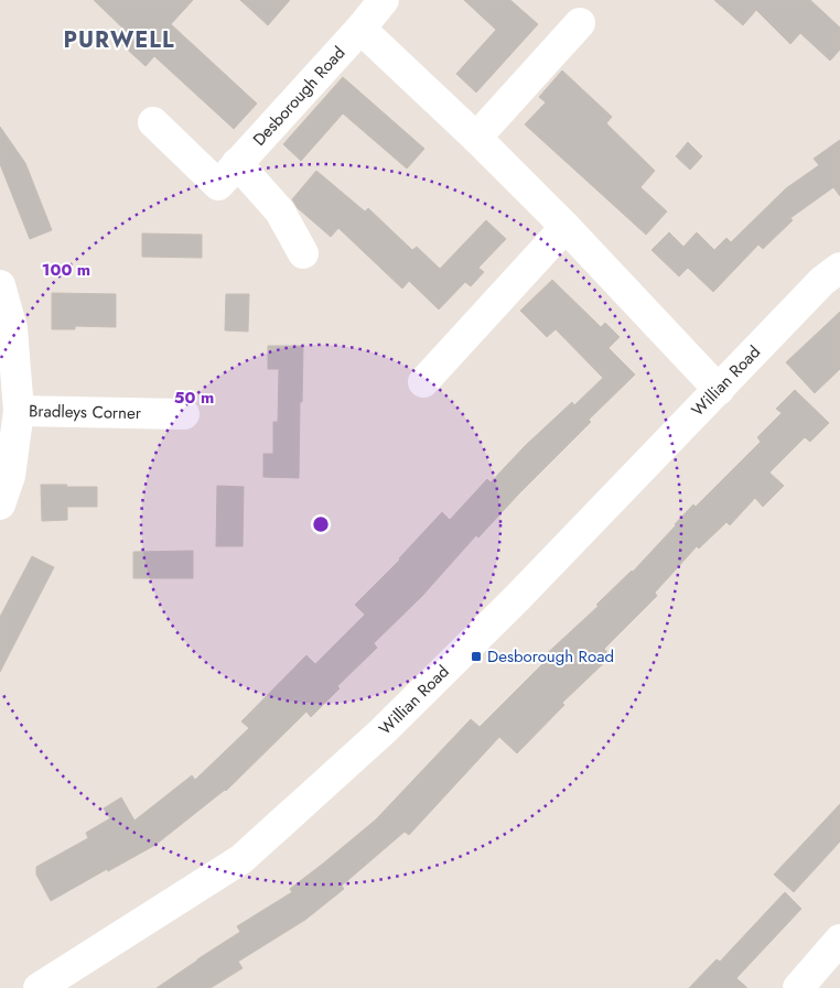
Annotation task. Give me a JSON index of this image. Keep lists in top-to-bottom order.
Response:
{
  "streets": {
    "street": ["Desborough Road", "Willian Road", "Bradleys Corner"]
  },
  "districts": ["PURWELL"],
  "places": {
    "transit": ["Desborough Road"]
  },
  "rings": ["100 m", "50 m"]
}
